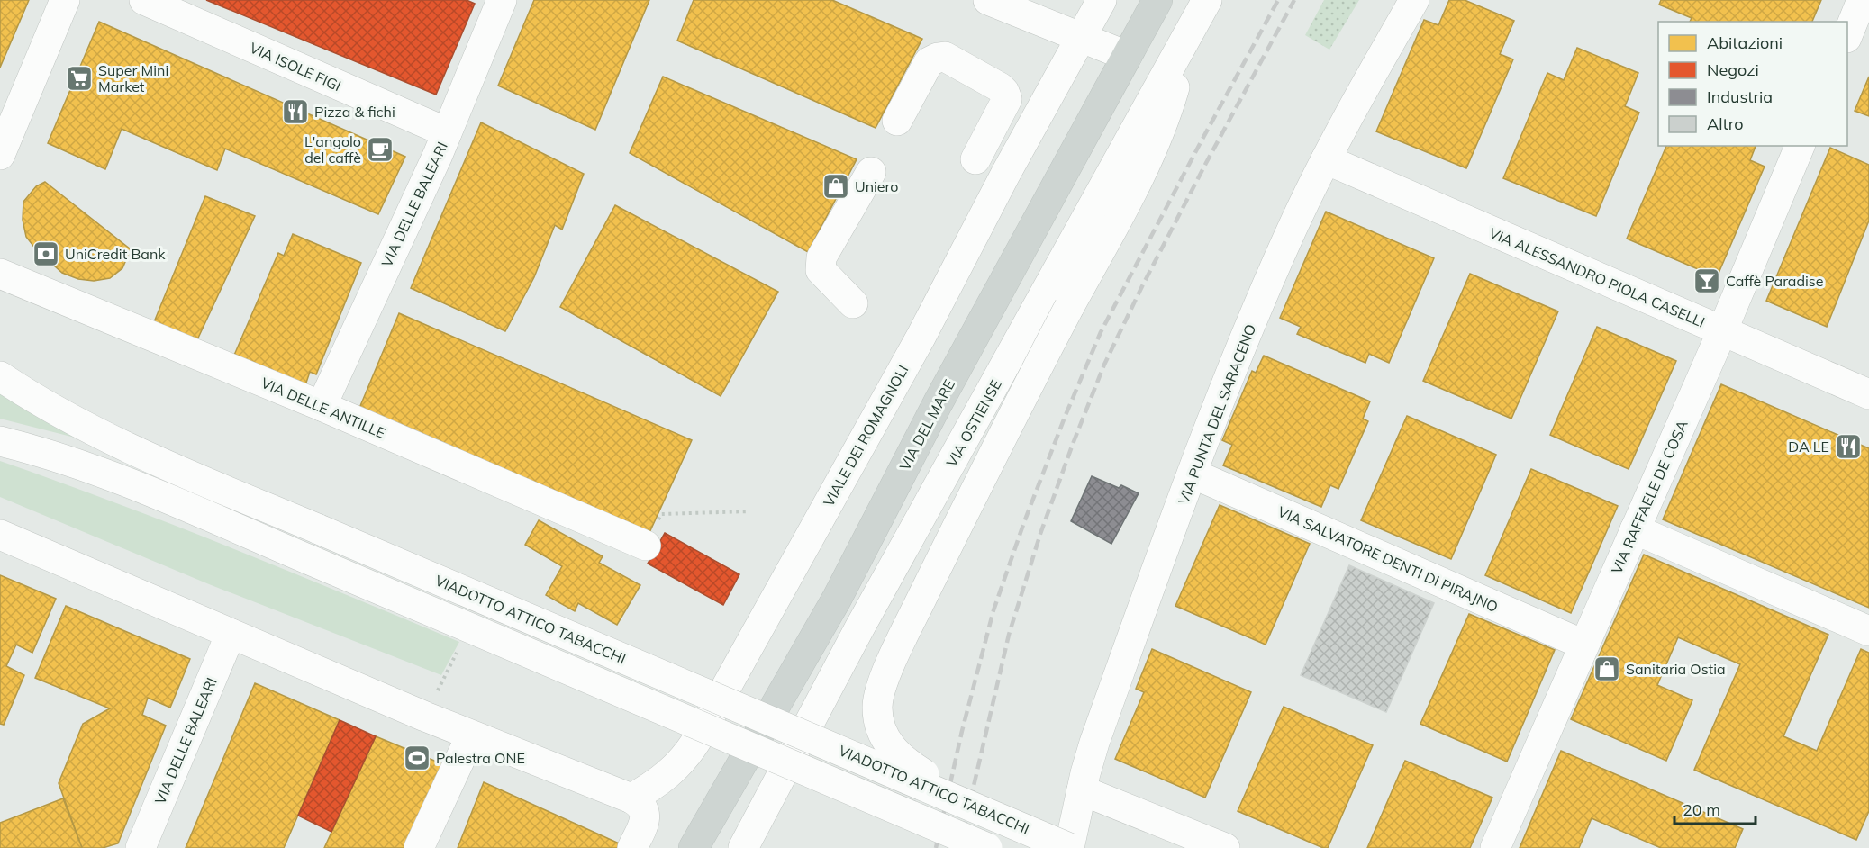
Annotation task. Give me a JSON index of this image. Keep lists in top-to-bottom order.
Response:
{
  "streets": {
    "main road": ["VIA DEL MARE"],
    "street": [
      "VIA ISOLE FIGI",
      "VIA DELLE BALEARI",
      "VIA ALESSANDRO PIOLA CASELLI",
      "VIA DELLE ANTILLE",
      "VIA PUNTA DEL SARACENO",
      "VIA OSTIENSE",
      "VIALE DEI ROMAGNOLI",
      "VIA RAFFAELE DE COSA",
      "VIA SALVATORE DENTI DI PIRAJNO",
      "VIADOTTO ATTICO TABACCHI"
    ]
  },
  "crossings": [
    ["VIA ISOLE FIGI", "VIA DELLE BALEARI"],
    ["VIA DELLE BALEARI", "VIA DELLE ANTILLE"],
    ["VIA ALESSANDRO PIOLA CASELLI", "VIA PUNTA DEL SARACENO"],
    ["VIA ALESSANDRO PIOLA CASELLI", "VIA RAFFAELE DE COSA"],
    ["VIA PUNTA DEL SARACENO", "VIA SALVATORE DENTI DI PIRAJNO"],
    ["VIA PUNTA DEL SARACENO", "VIADOTTO ATTICO TABACCHI"],
    ["VIA RAFFAELE DE COSA", "VIA SALVATORE DENTI DI PIRAJNO"]
  ],
  "places": {
    "supermarket": ["Super Mini Market"],
    "restaurant": ["Pizza & fichi", "DA LE"],
    "cafe": ["L'angolo del caffè"],
    "shop": ["Uniero", "Sanitaria Ostia"],
    "bank": ["UniCredit Bank"],
    "bar": ["Caffè Paradise"],
    "sports": ["Palestra ONE"]
  },
  "legend": [
    "Abitazioni",
    "Negozi",
    "Industria",
    "Altro"
  ],
  "scale_bar": "20 m"
}
